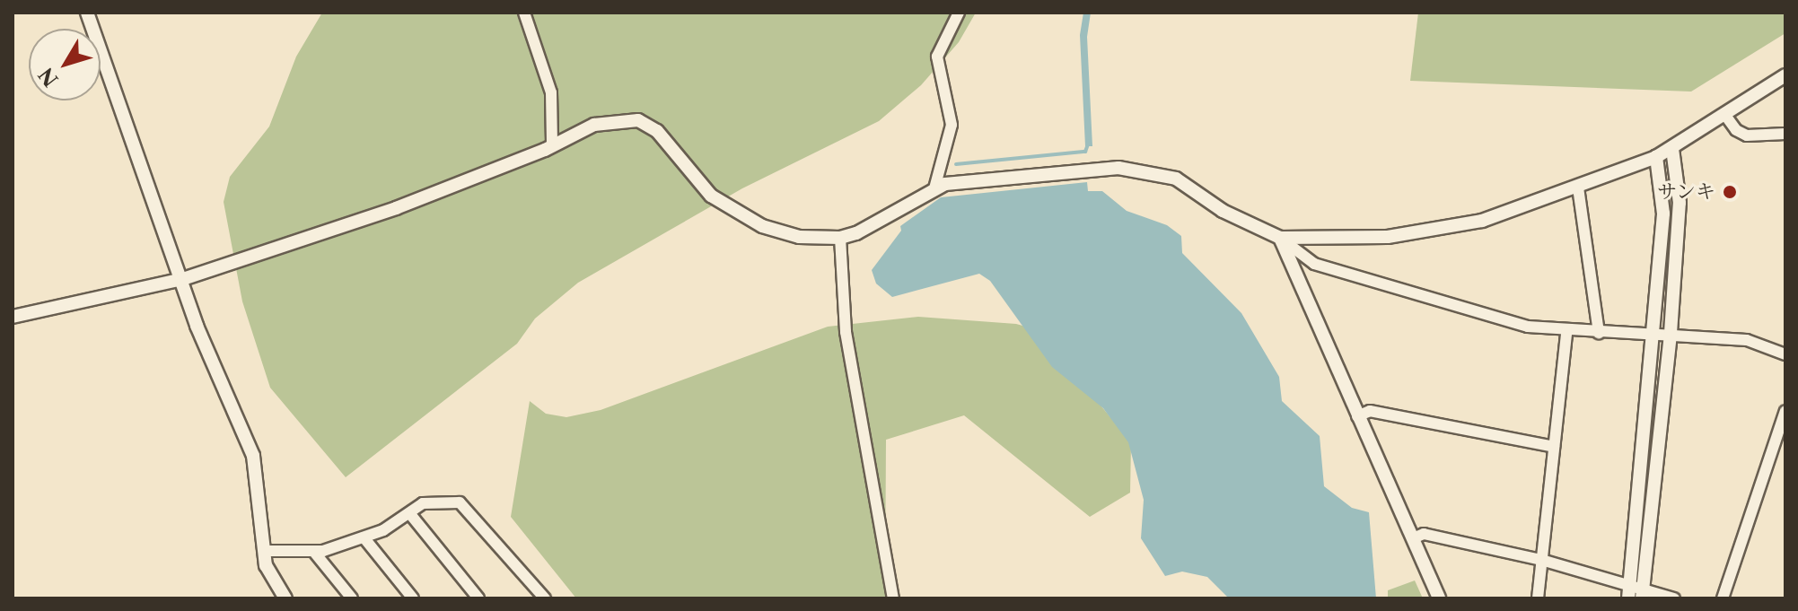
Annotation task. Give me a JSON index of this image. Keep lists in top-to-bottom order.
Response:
{
  "places": ["サンキ"],
  "north": "bottom left"
}
